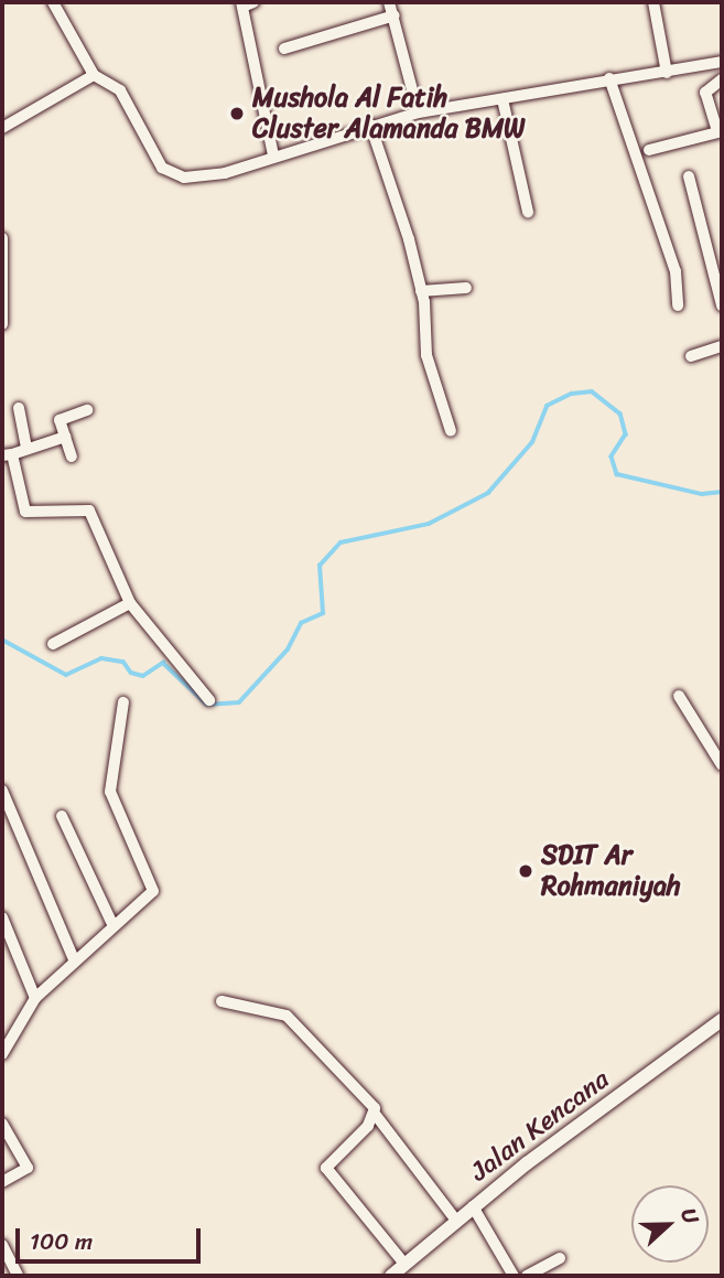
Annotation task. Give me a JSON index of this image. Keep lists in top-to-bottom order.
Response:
{
  "streets": {
    "street": ["Jalan Kencana"]
  },
  "places": ["Mushola Al Fatih Cluster Alamanda BMW", "SDIT Ar Rohmaniyah"],
  "scale_bar": "100 m",
  "north": "right"
}
